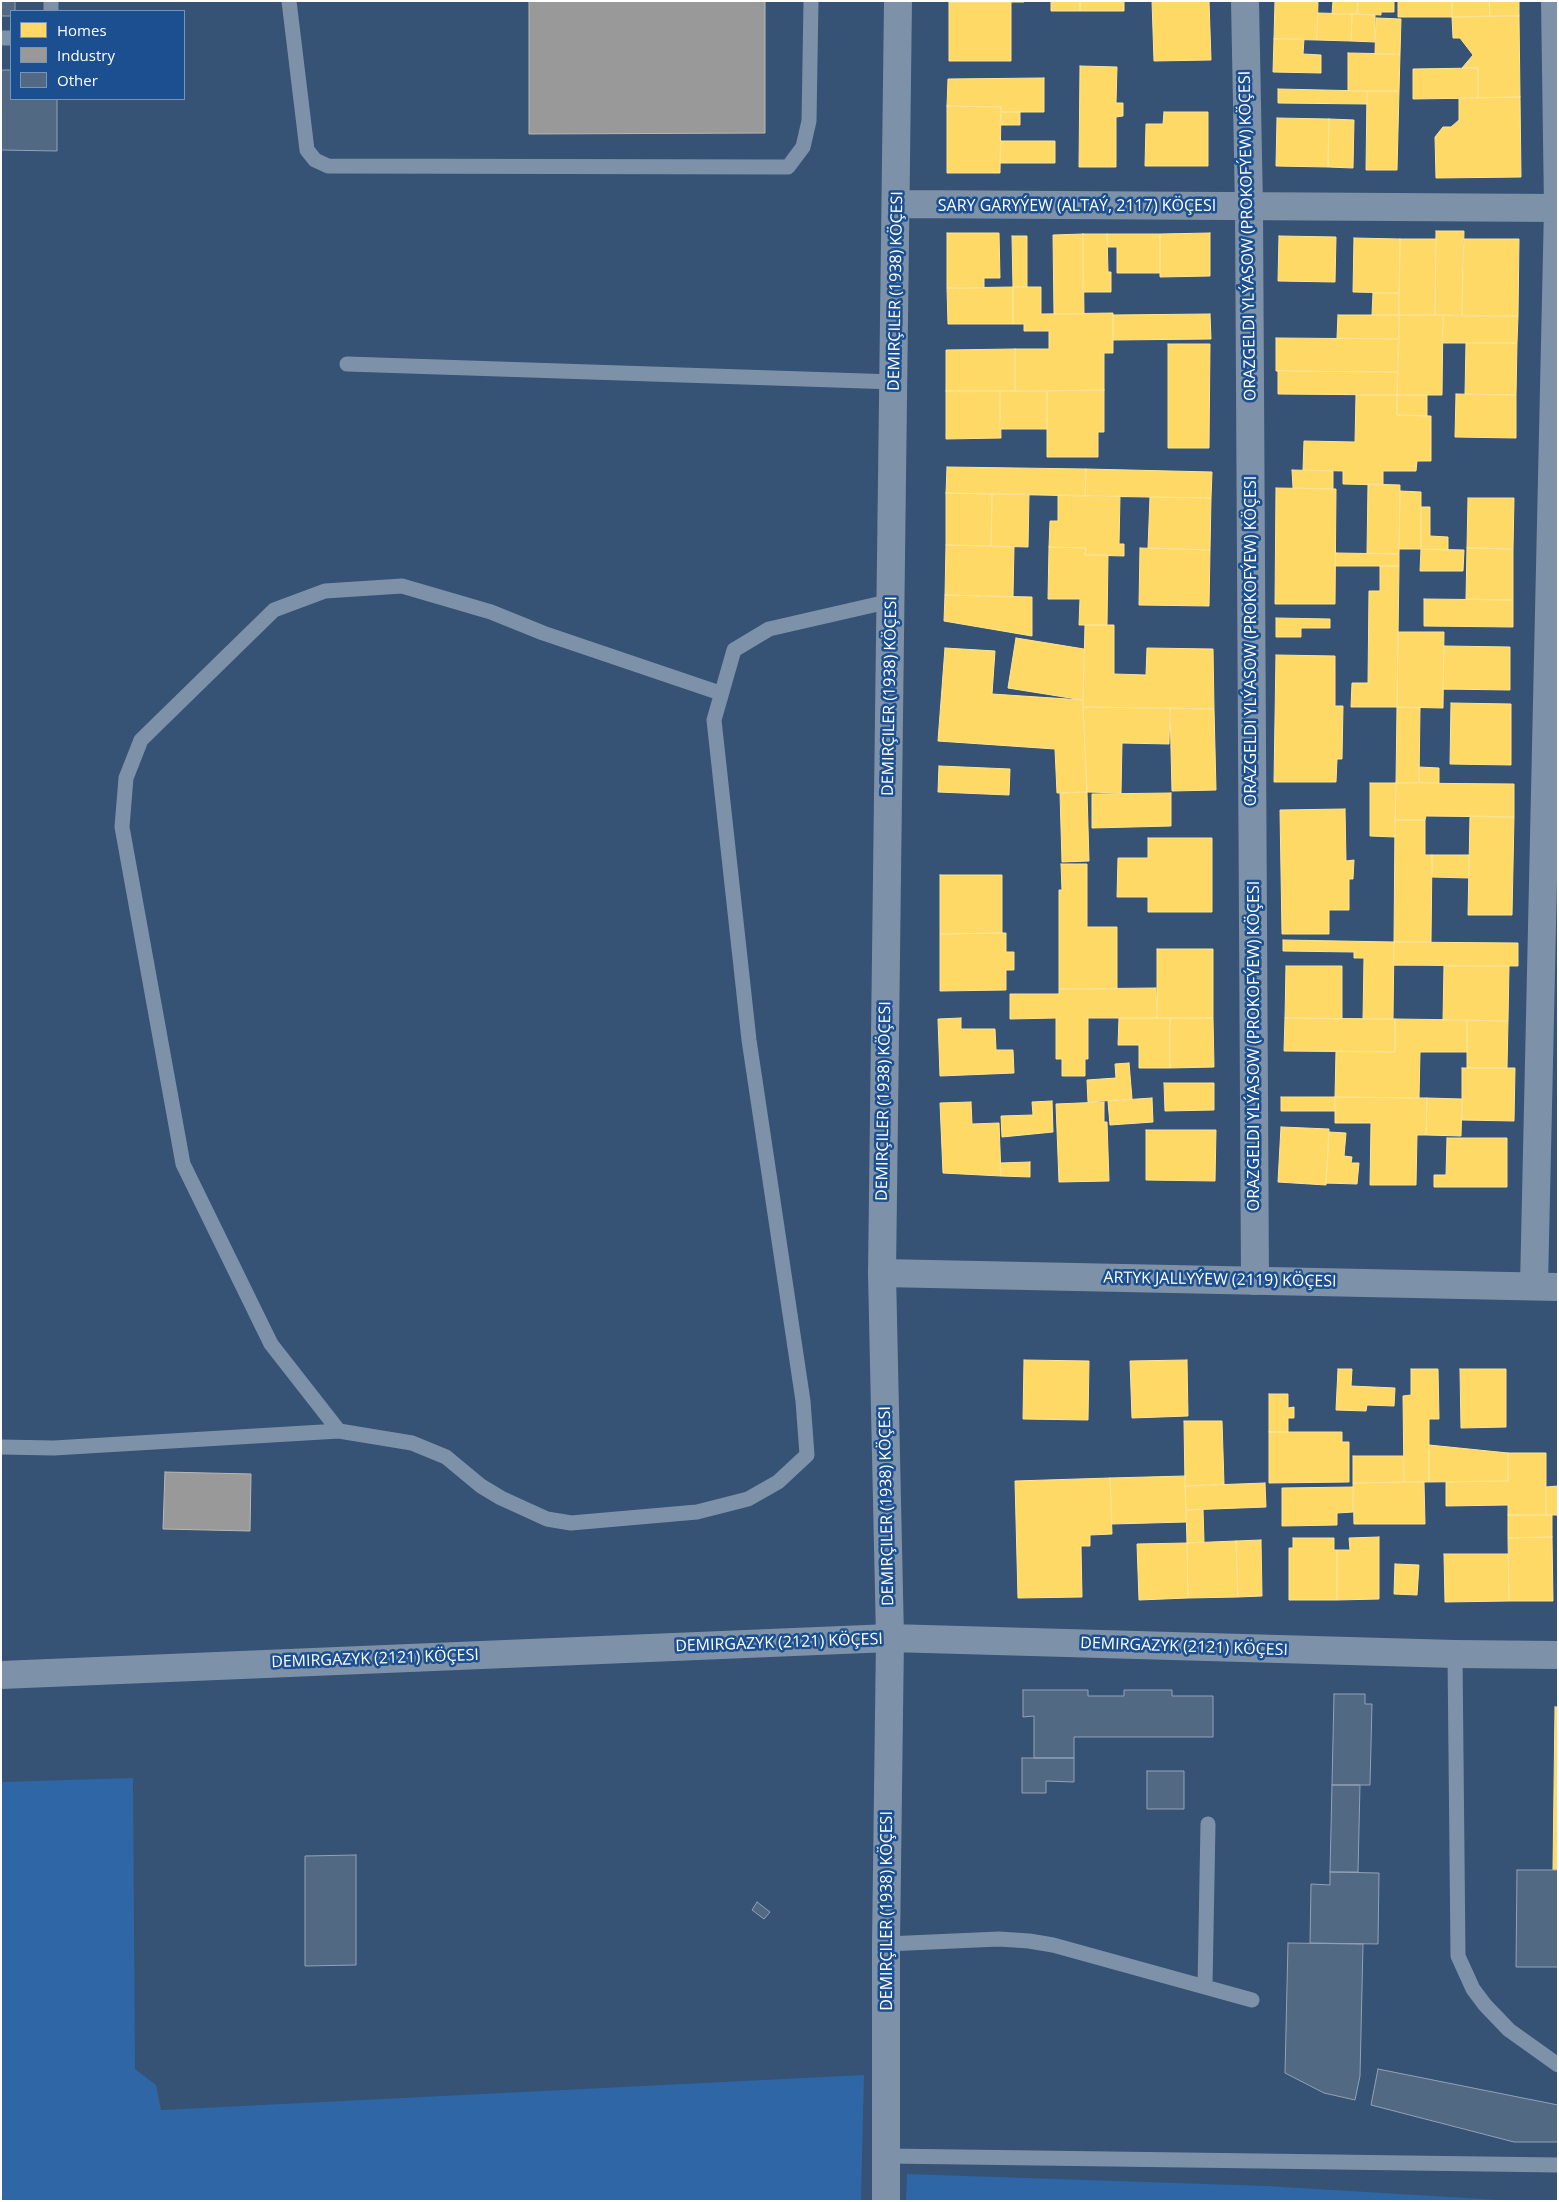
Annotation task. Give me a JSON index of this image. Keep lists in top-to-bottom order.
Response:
{
  "streets": {
    "street": [
      "SARY GARYÝEW (ALTAÝ, 2117) KÖÇESI",
      "ORAZGELDI YLÝASOW (PROKOFÝEW) KÖÇESI",
      "DEMIRÇILER (1938) KÖÇESI",
      "ARTYK JALLYÝEW (2119) KÖÇESI",
      "DEMIRGAZYK (2121) KÖÇESI"
    ]
  },
  "crossings": [
    ["SARY GARYÝEW (ALTAÝ, 2117) KÖÇESI", "ORAZGELDI YLÝASOW (PROKOFÝEW) KÖÇESI"],
    ["SARY GARYÝEW (ALTAÝ, 2117) KÖÇESI", "DEMIRÇILER (1938) KÖÇESI"],
    ["ORAZGELDI YLÝASOW (PROKOFÝEW) KÖÇESI", "ARTYK JALLYÝEW (2119) KÖÇESI"],
    ["DEMIRÇILER (1938) KÖÇESI", "ARTYK JALLYÝEW (2119) KÖÇESI"],
    ["DEMIRÇILER (1938) KÖÇESI", "DEMIRGAZYK (2121) KÖÇESI"]
  ],
  "legend": ["Homes", "Industry", "Other"]
}
